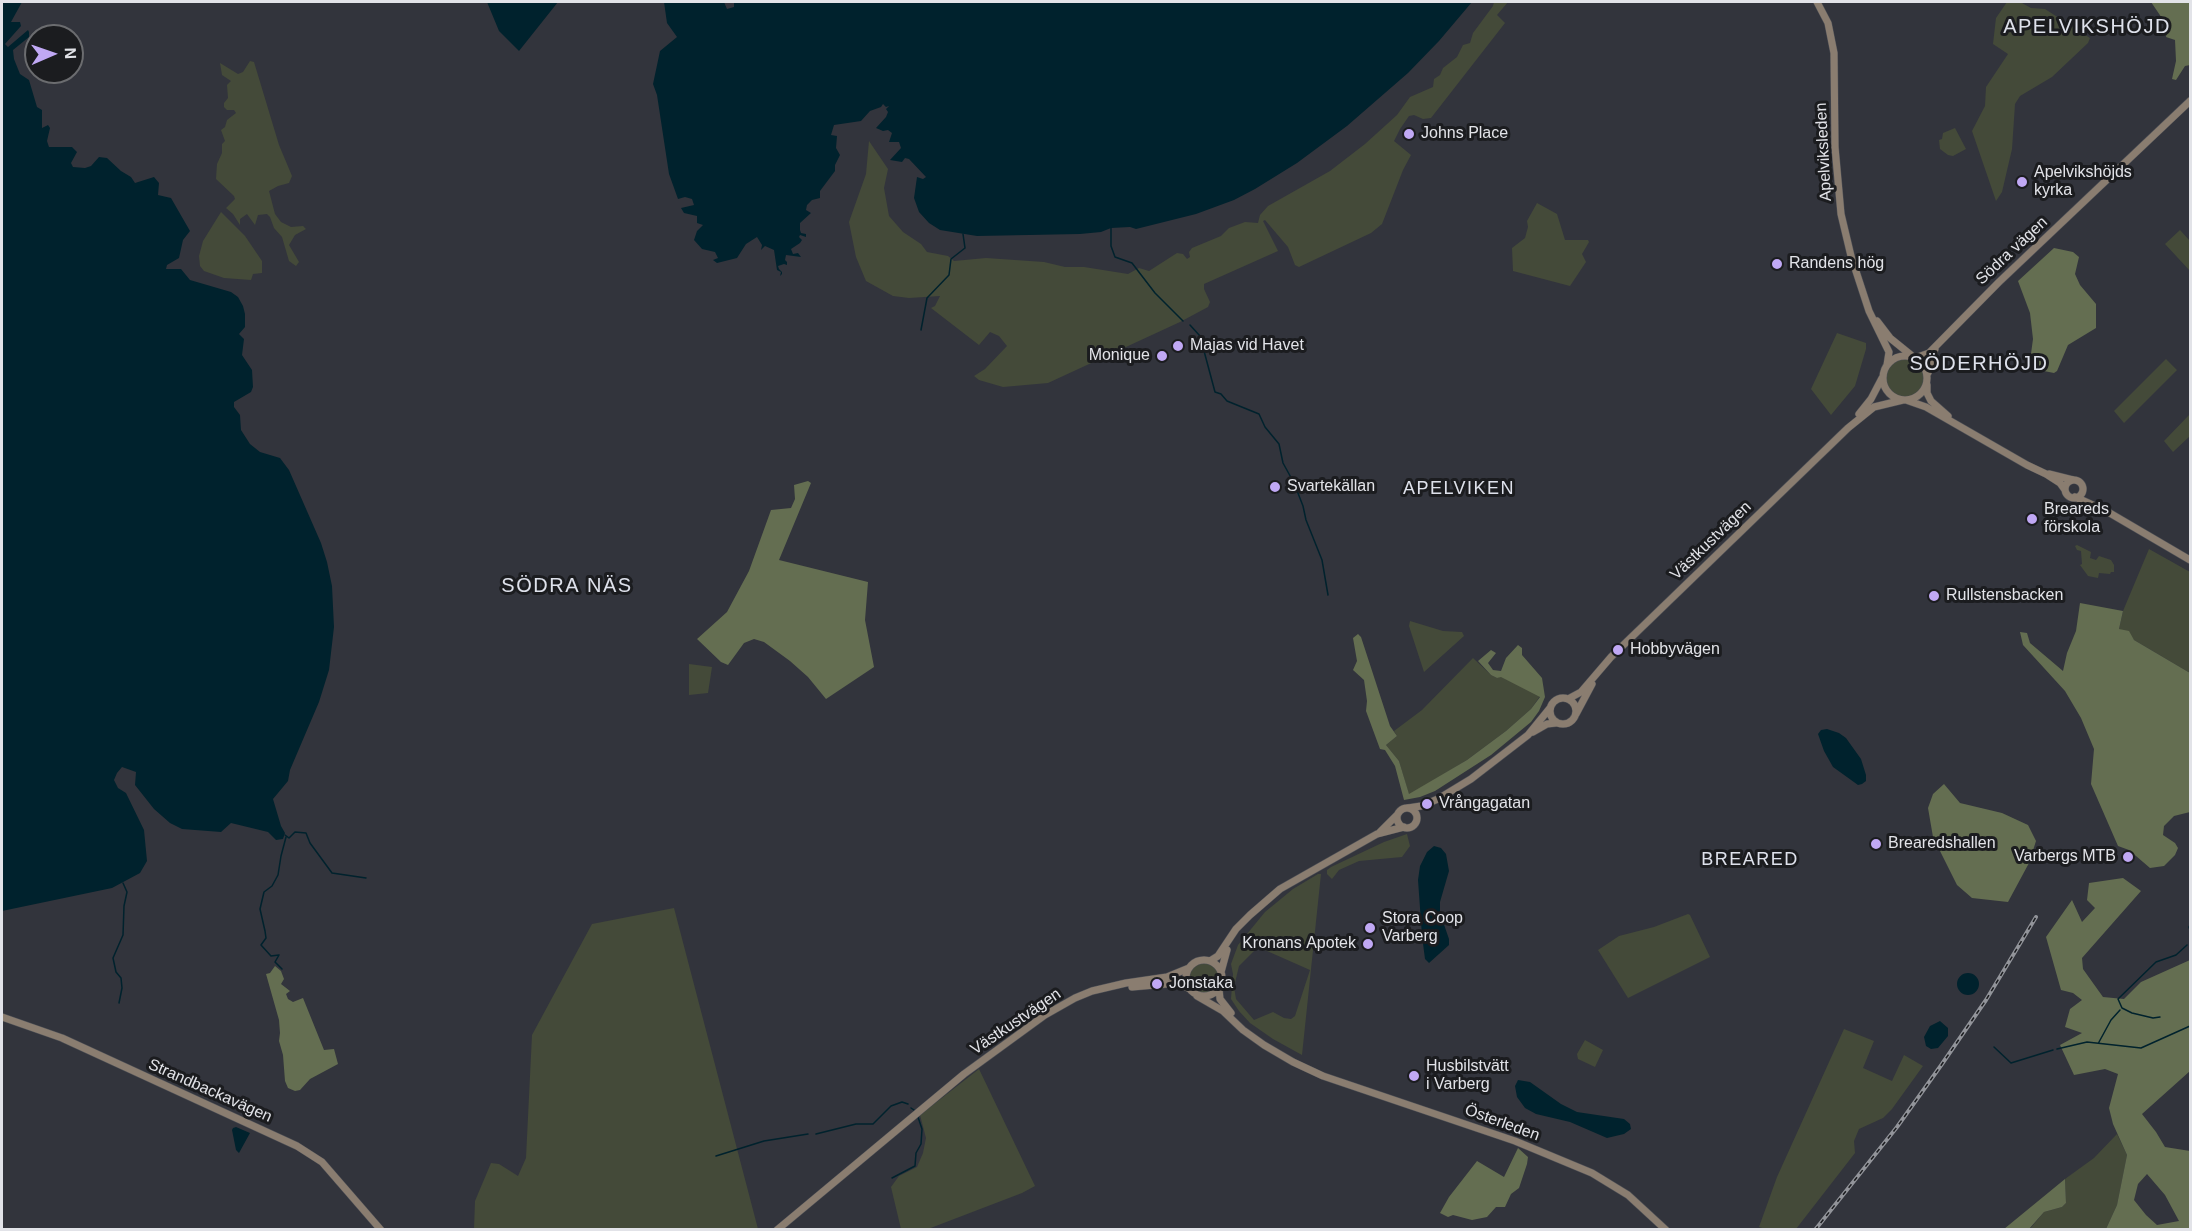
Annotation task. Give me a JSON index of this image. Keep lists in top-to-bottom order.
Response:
{
  "streets": {
    "street": [
      "Apelviksleden",
      "Södra vägen",
      "Västkustvägen",
      "Strandbackavägen",
      "Österleden"
    ]
  },
  "crossings": [
    ["Apelviksleden", "Södra vägen"],
    ["Apelviksleden", "Västkustvägen"],
    ["Södra vägen", "Västkustvägen"],
    ["Västkustvägen", "Österleden"]
  ],
  "districts": [
    "APELVIKSHÖJD",
    "SÖDERHÖJD",
    "APELVIKEN",
    "SÖDRA NÄS",
    "BREARED"
  ],
  "places": [
    "Johns Place",
    "Apelvikshöjds kyrka",
    "Randens hög",
    "Majas vid Havet",
    "Monique",
    "Svartekällan",
    "Breareds förskola",
    "Rullstensbacken",
    "Hobbyvägen",
    "Vrångagatan",
    "Brearedshallen",
    "Varbergs MTB",
    "Stora Coop Varberg",
    "Kronans Apotek",
    "Jonstaka",
    "Husbilstvätt i Varberg"
  ],
  "north": "right"
}
